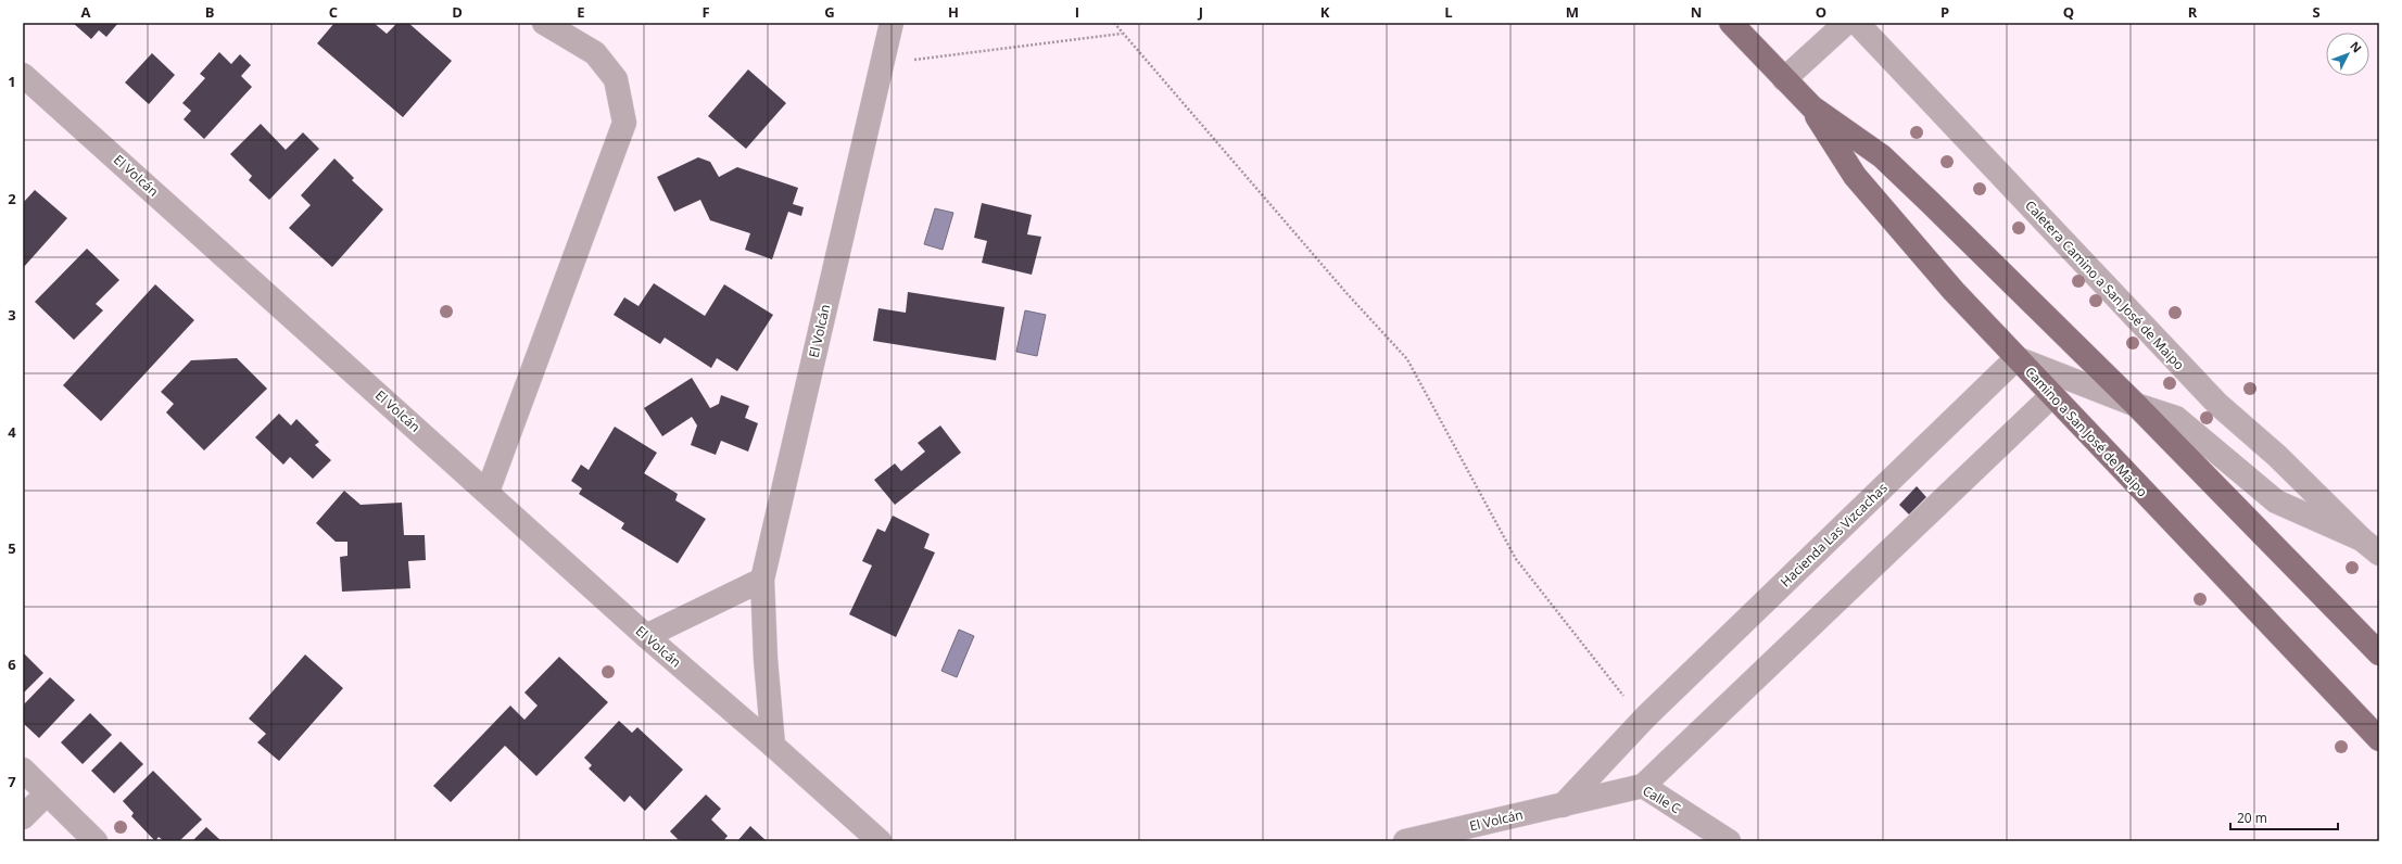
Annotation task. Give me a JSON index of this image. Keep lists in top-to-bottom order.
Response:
{
  "streets": {
    "main road": ["Camino a San José de Maipo"],
    "street": [
      "El Volcán",
      "Caletera Camino a San José de Maipo",
      "Hacienda Las Vizcachas",
      "Calle C"
    ]
  },
  "crossings": [
    ["El Volcán", "Hacienda Las Vizcachas"],
    ["El Volcán", "Calle C"],
    ["Caletera Camino a San José de Maipo", "Camino a San José de Maipo"],
    ["Camino a San José de Maipo", "Hacienda Las Vizcachas"],
    ["Hacienda Las Vizcachas", "Calle C"]
  ],
  "scale_bar": "20 m",
  "north": "top right",
  "grid": {
    "columns": [
      "A",
      "B",
      "C",
      "D",
      "E",
      "F",
      "G",
      "H",
      "I",
      "J",
      "K",
      "L",
      "M",
      "N",
      "O",
      "P",
      "Q",
      "R",
      "S"
    ],
    "rows": [
      "1",
      "2",
      "3",
      "4",
      "5",
      "6",
      "7"
    ]
  }
}
